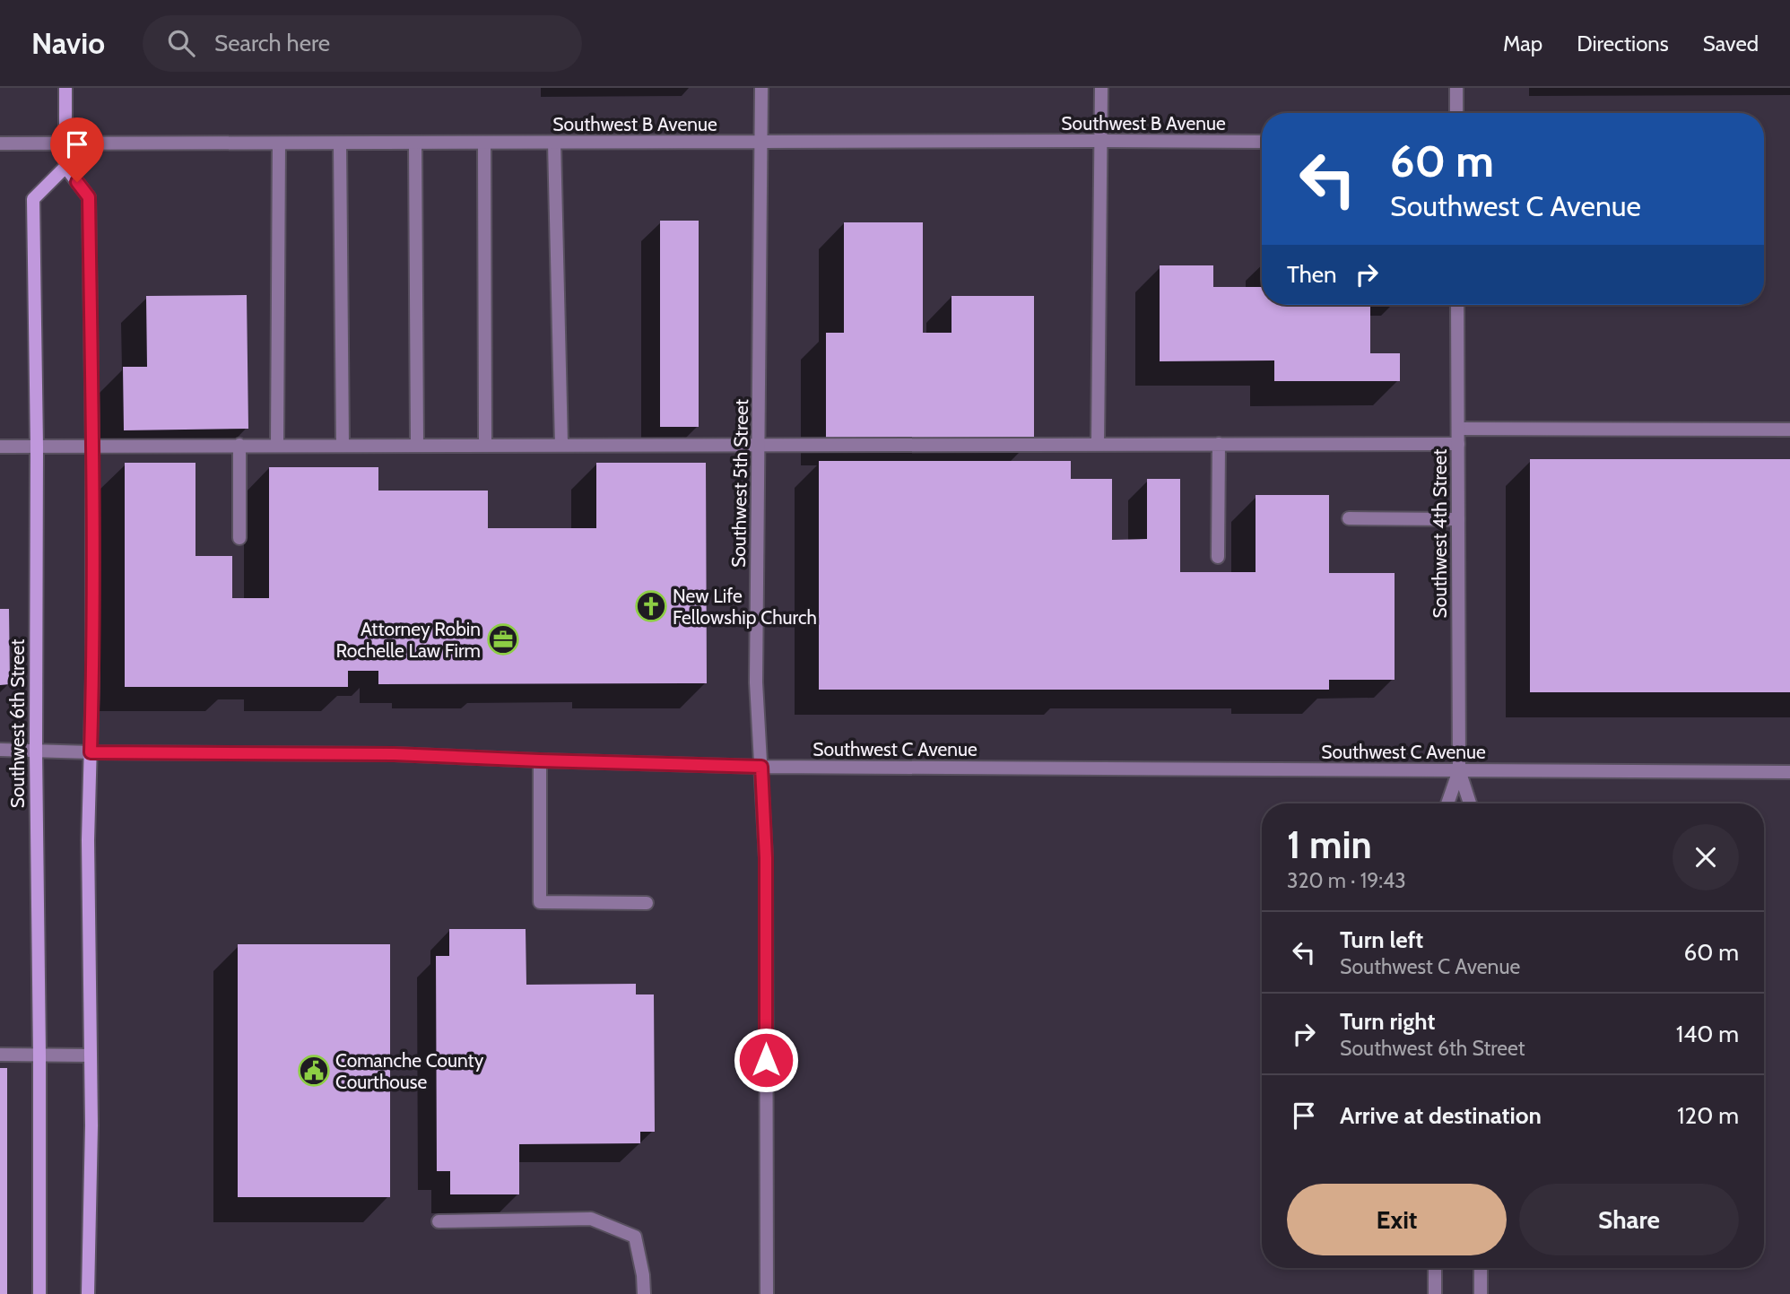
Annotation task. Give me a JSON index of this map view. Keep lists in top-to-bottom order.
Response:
{
  "streets": {
    "main road": ["Southwest 6th Street"],
    "street": [
      "Southwest B Avenue",
      "Southwest 5th Street",
      "Southwest 4th Street",
      "Southwest C Avenue"
    ]
  },
  "crossings": [
    ["Southwest B Avenue", "Southwest 5th Street"],
    ["Southwest 5th Street", "Southwest C Avenue"],
    ["Southwest 4th Street", "Southwest C Avenue"],
    ["Southwest 6th Street", "Southwest C Avenue"]
  ],
  "places": {
    "church": ["New Life Fellowship Church"],
    "office": ["Attorney Robin Rochelle Law Firm"],
    "public building": ["Comanche County Courthouse"]
  },
  "page": {
    "header": "Navio",
    "search": "Search here",
    "nav": ["Map", "Directions", "Saved"],
    "turn": ["60 m", "Southwest C Avenue"],
    "then": "Then",
    "heading": ["1 min", "320 m · 19:43"],
    "list": [
      {
        "name": "Turn left",
        "note": "Southwest C Avenue",
        "value": "60 m"
      },
      {
        "name": "Turn right",
        "note": "Southwest 6th Street",
        "value": "140 m"
      },
      {
        "name": "Arrive at destination",
        "value": "120 m"
      }
    ],
    "buttons": ["Exit", "Share"]
  }
}
